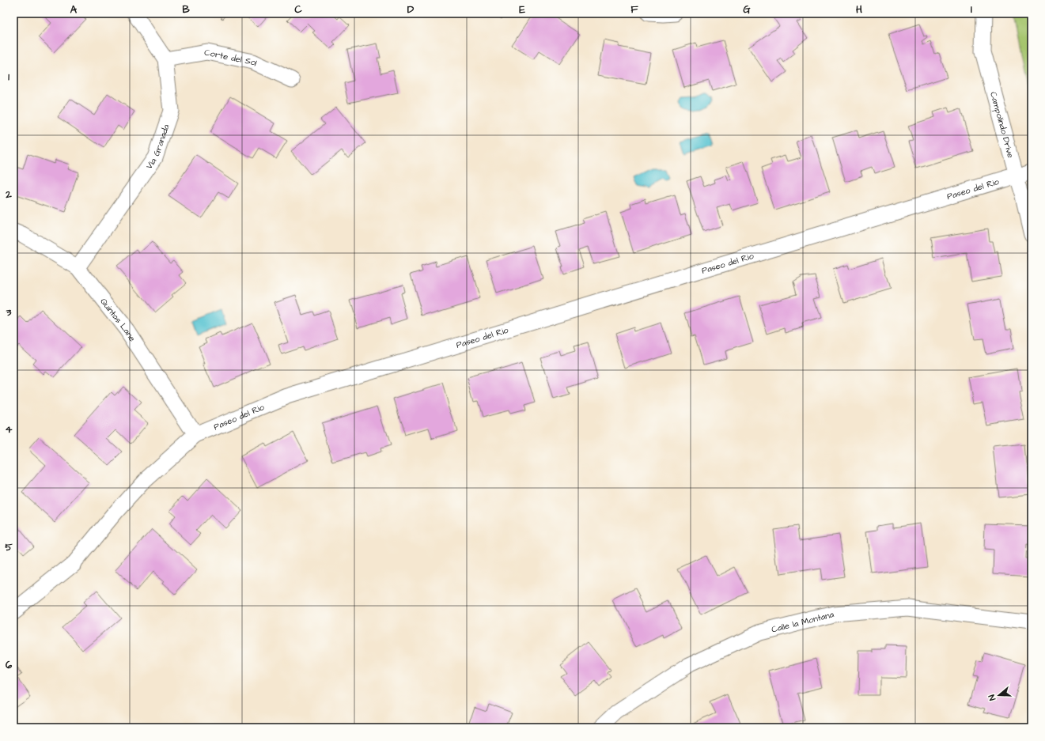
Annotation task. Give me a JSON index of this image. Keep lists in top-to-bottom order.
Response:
{
  "streets": {
    "street": [
      "Corte del Sol",
      "Campolindo Drive",
      "Via Granada",
      "Paseo del Rio",
      "Quintas Lane",
      "Calle la Montana"
    ]
  },
  "crossings": [
    ["Corte del Sol", "Via Granada"],
    ["Campolindo Drive", "Paseo del Rio"],
    ["Via Granada", "Quintas Lane"],
    ["Paseo del Rio", "Quintas Lane"]
  ],
  "north": "left",
  "grid": {
    "columns": [
      "A",
      "B",
      "C",
      "D",
      "E",
      "F",
      "G",
      "H",
      "I"
    ],
    "rows": [
      "1",
      "2",
      "3",
      "4",
      "5",
      "6"
    ]
  }
}
